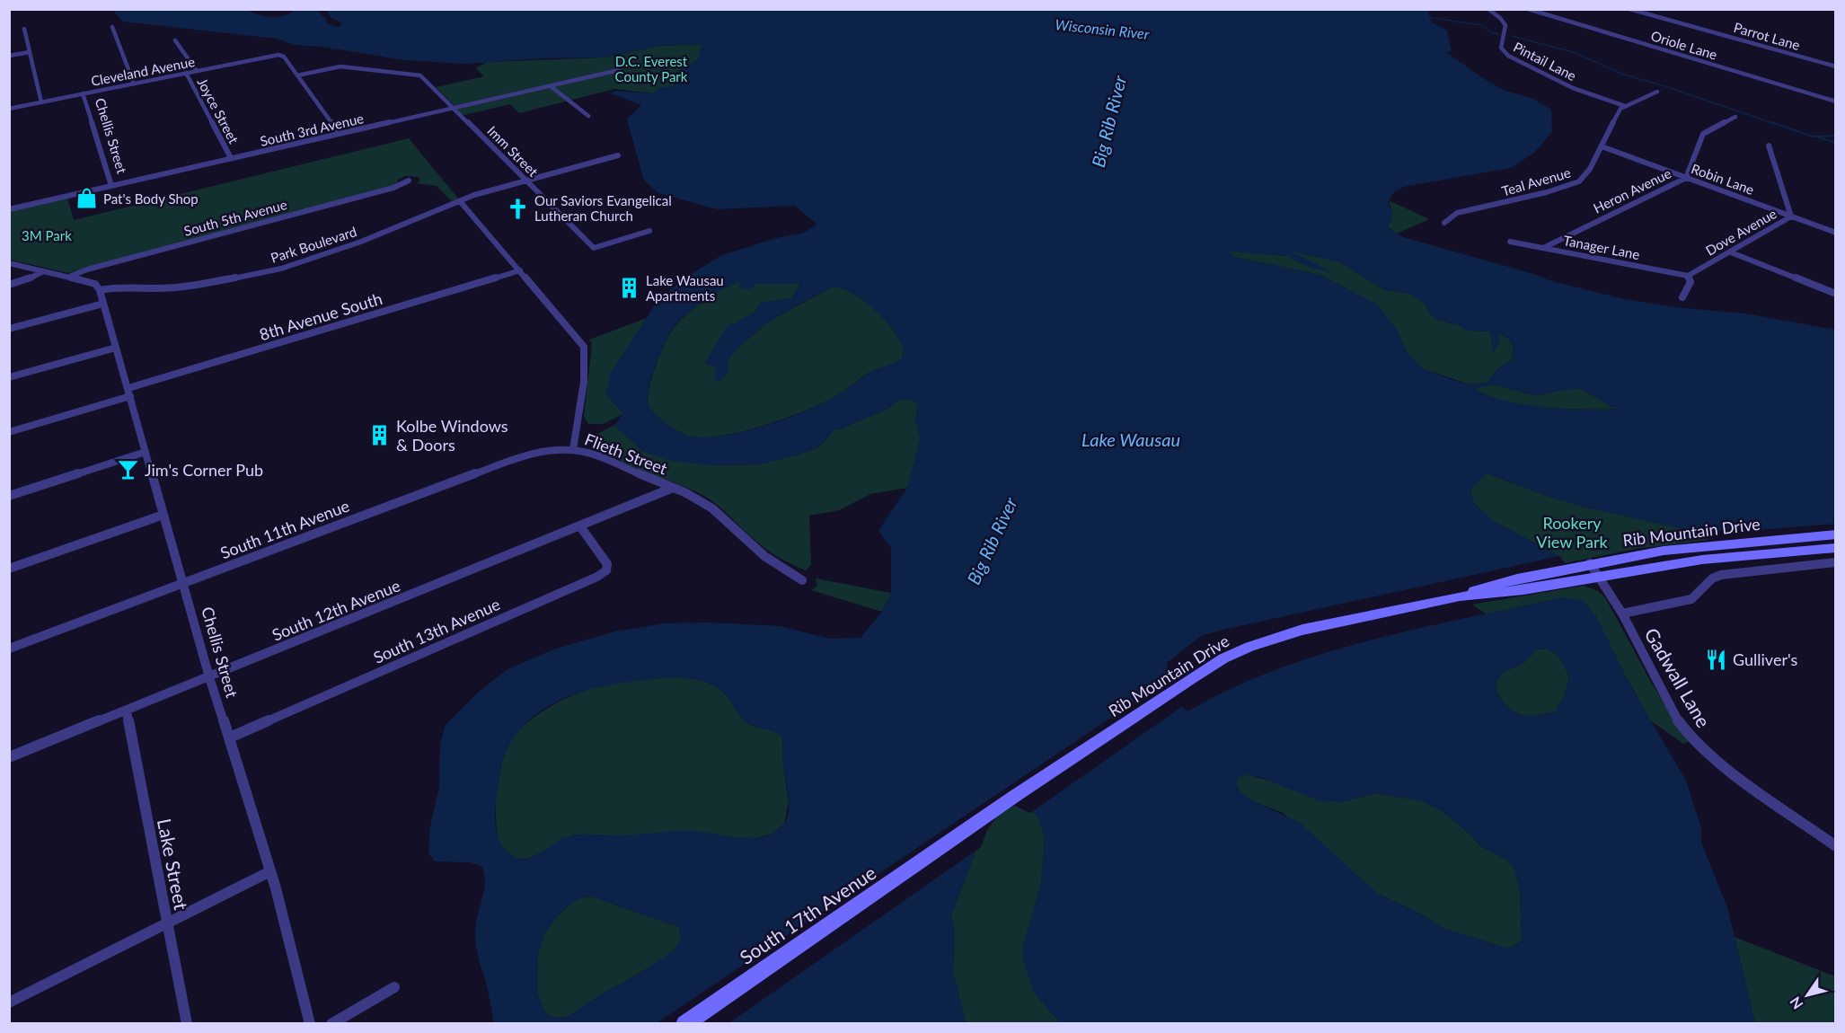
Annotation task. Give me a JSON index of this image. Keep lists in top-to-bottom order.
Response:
{
  "streets": {
    "main road": ["Rib Mountain Drive", "South 17th Avenue"],
    "street": [
      "Parrot Lane",
      "Oriole Lane",
      "Pintail Lane",
      "Cleveland Avenue",
      "Joyce Street",
      "South 3rd Avenue",
      "Chellis Street",
      "Imm Street",
      "Robin Lane",
      "Teal Avenue",
      "Heron Avenue",
      "South 5th Avenue",
      "Dove Avenue",
      "Park Boulevard",
      "Tanager Lane",
      "8th Avenue South",
      "Flieth Street",
      "South 11th Avenue",
      "South 12th Avenue",
      "South 13th Avenue",
      "Gadwall Lane",
      "Lake Street"
    ]
  },
  "crossings": [
    ["Pintail Lane", "Teal Avenue"],
    ["Cleveland Avenue", "Joyce Street"],
    ["Cleveland Avenue", "Chellis Street"],
    ["Cleveland Avenue", "Imm Street"],
    ["Joyce Street", "South 3rd Avenue"],
    ["South 3rd Avenue", "Chellis Street"],
    ["South 3rd Avenue", "Imm Street"],
    ["Chellis Street", "Park Boulevard"],
    ["Chellis Street", "8th Avenue South"],
    ["Chellis Street", "South 11th Avenue"],
    ["Chellis Street", "South 12th Avenue"],
    ["Chellis Street", "South 13th Avenue"],
    ["Imm Street", "Park Boulevard"],
    ["Robin Lane", "Teal Avenue"],
    ["Robin Lane", "Heron Avenue"],
    ["Robin Lane", "Dove Avenue"],
    ["Heron Avenue", "Tanager Lane"],
    ["Dove Avenue", "Tanager Lane"],
    ["Park Boulevard", "Flieth Street"],
    ["8th Avenue South", "Flieth Street"],
    ["Flieth Street", "South 11th Avenue"],
    ["Flieth Street", "South 12th Avenue"],
    ["Rib Mountain Drive", "Gadwall Lane"],
    ["Rib Mountain Drive", "South 17th Avenue"],
    ["South 12th Avenue", "South 13th Avenue"],
    ["South 12th Avenue", "Lake Street"]
  ],
  "water": ["Wisconsin River", "Big Rib River", "Lake Wausau"],
  "parks": ["D.C. Everest County Park", "3M Park", "Rookery View Park"],
  "places": {
    "shop": ["Pat's Body Shop"],
    "church": ["Our Saviors Evangelical Lutheran Church"],
    "building": ["Lake Wausau Apartments", "Kolbe Windows & Doors"],
    "bar": ["Jim's Corner Pub"],
    "restaurant": ["Gulliver's"]
  },
  "north": "bottom left"
}
